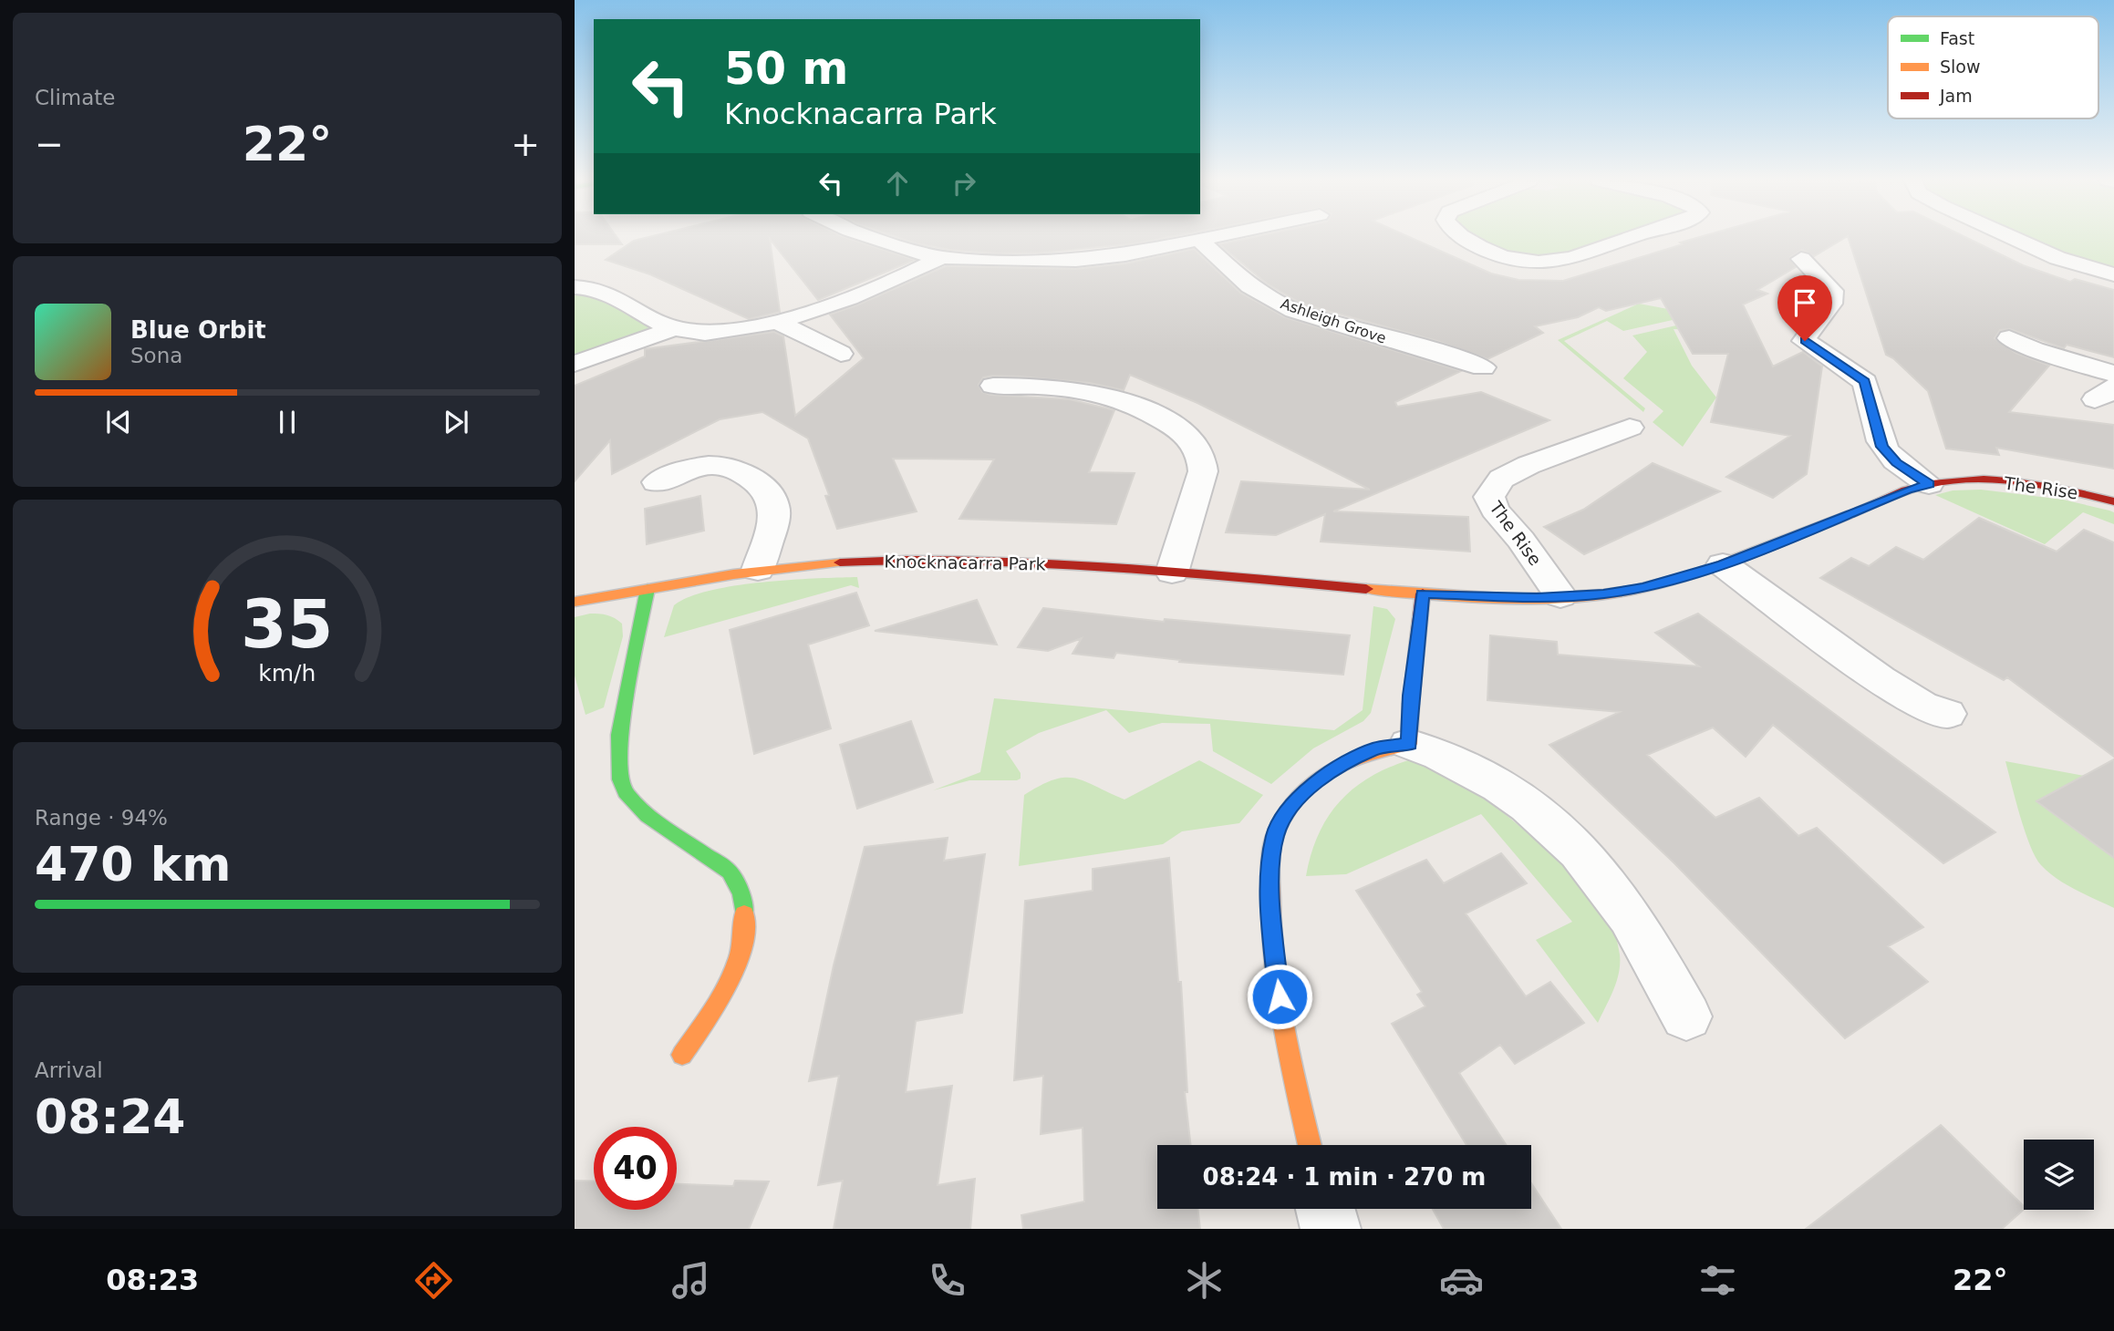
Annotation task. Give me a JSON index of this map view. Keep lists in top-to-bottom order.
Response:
{
  "streets": {
    "street": ["Ashleigh Grove", "The Rise", "Knocknacarra Park"]
  },
  "crossings": [
    ["The Rise", "Knocknacarra Park"]
  ],
  "legend": ["Fast", "Slow", "Jam"],
  "page": {
    "tile": [
      "Climate",
      ["Range · 94%", "470 km"],
      ["Arrival", "08:24"]
    ],
    "turn": ["50 m", "Knocknacarra Park"],
    "heat": ["−", "22°", "+"],
    "song": ["Blue Orbit", "Sona"],
    "limit": "40",
    "trip": "08:24 · 1 min · 270 m",
    "tabs": ["08:23", "22°"],
    "gauge": ["35", "km/h"]
  }
}
